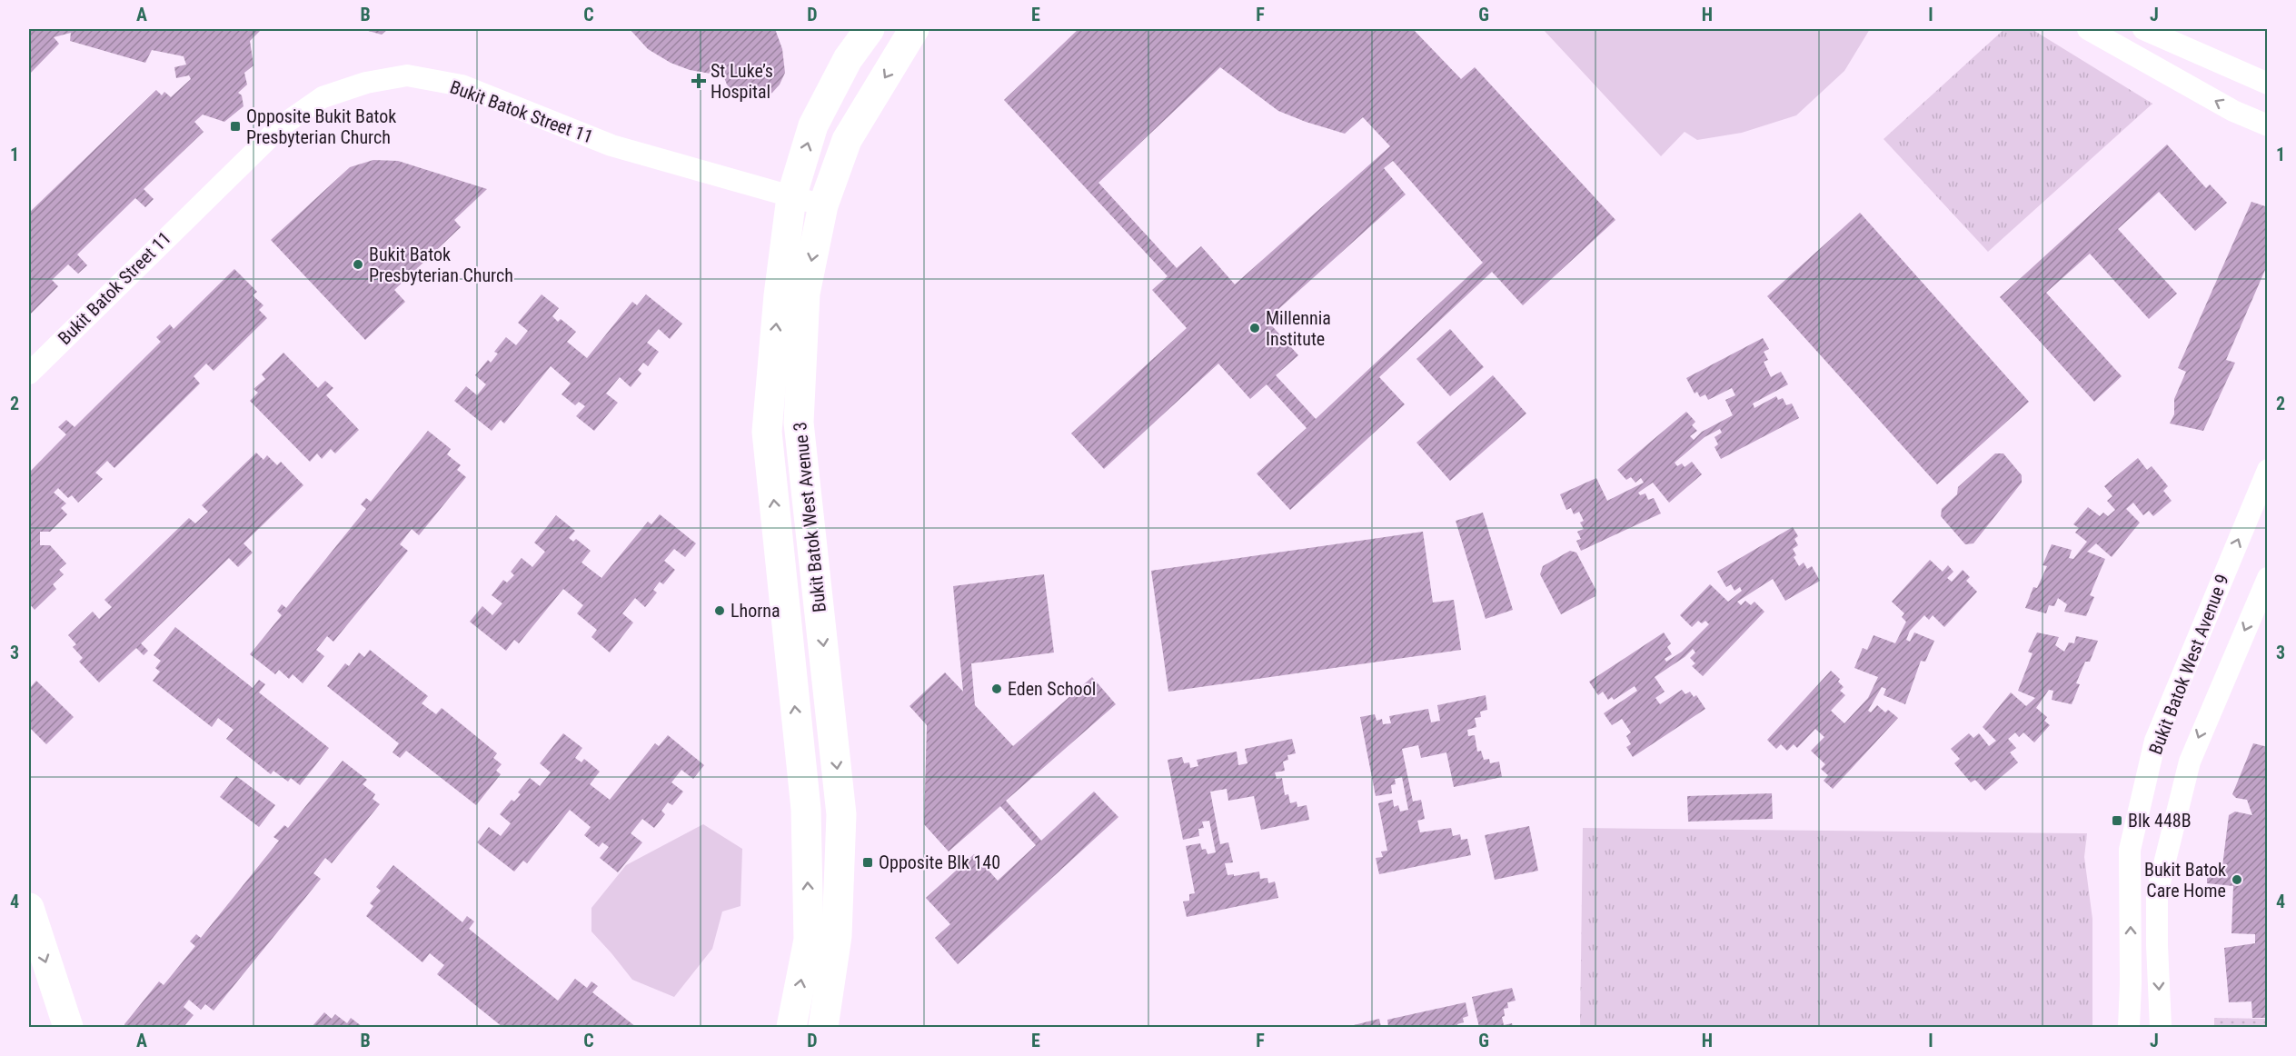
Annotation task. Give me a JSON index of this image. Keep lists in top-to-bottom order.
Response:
{
  "streets": {
    "main road": ["Bukit Batok West Avenue 3"],
    "street": ["Bukit Batok Street 11", "Bukit Batok West Avenue 9"]
  },
  "crossings": [
    ["Bukit Batok Street 11", "Bukit Batok West Avenue 3"]
  ],
  "places": {
    "health": ["St Luke’s Hospital"],
    "transit": ["Opposite Bukit Batok Presbyterian Church", "Blk 448B", "Opposite Blk 140"],
    "other": [
      "Bukit Batok Presbyterian Church",
      "Millennia Institute",
      "Lhorna",
      "Eden School",
      "Bukit Batok Care Home"
    ]
  },
  "grid": {
    "columns": [
      "A",
      "B",
      "C",
      "D",
      "E",
      "F",
      "G",
      "H",
      "I",
      "J"
    ],
    "rows": [
      "1",
      "2",
      "3",
      "4"
    ]
  }
}
